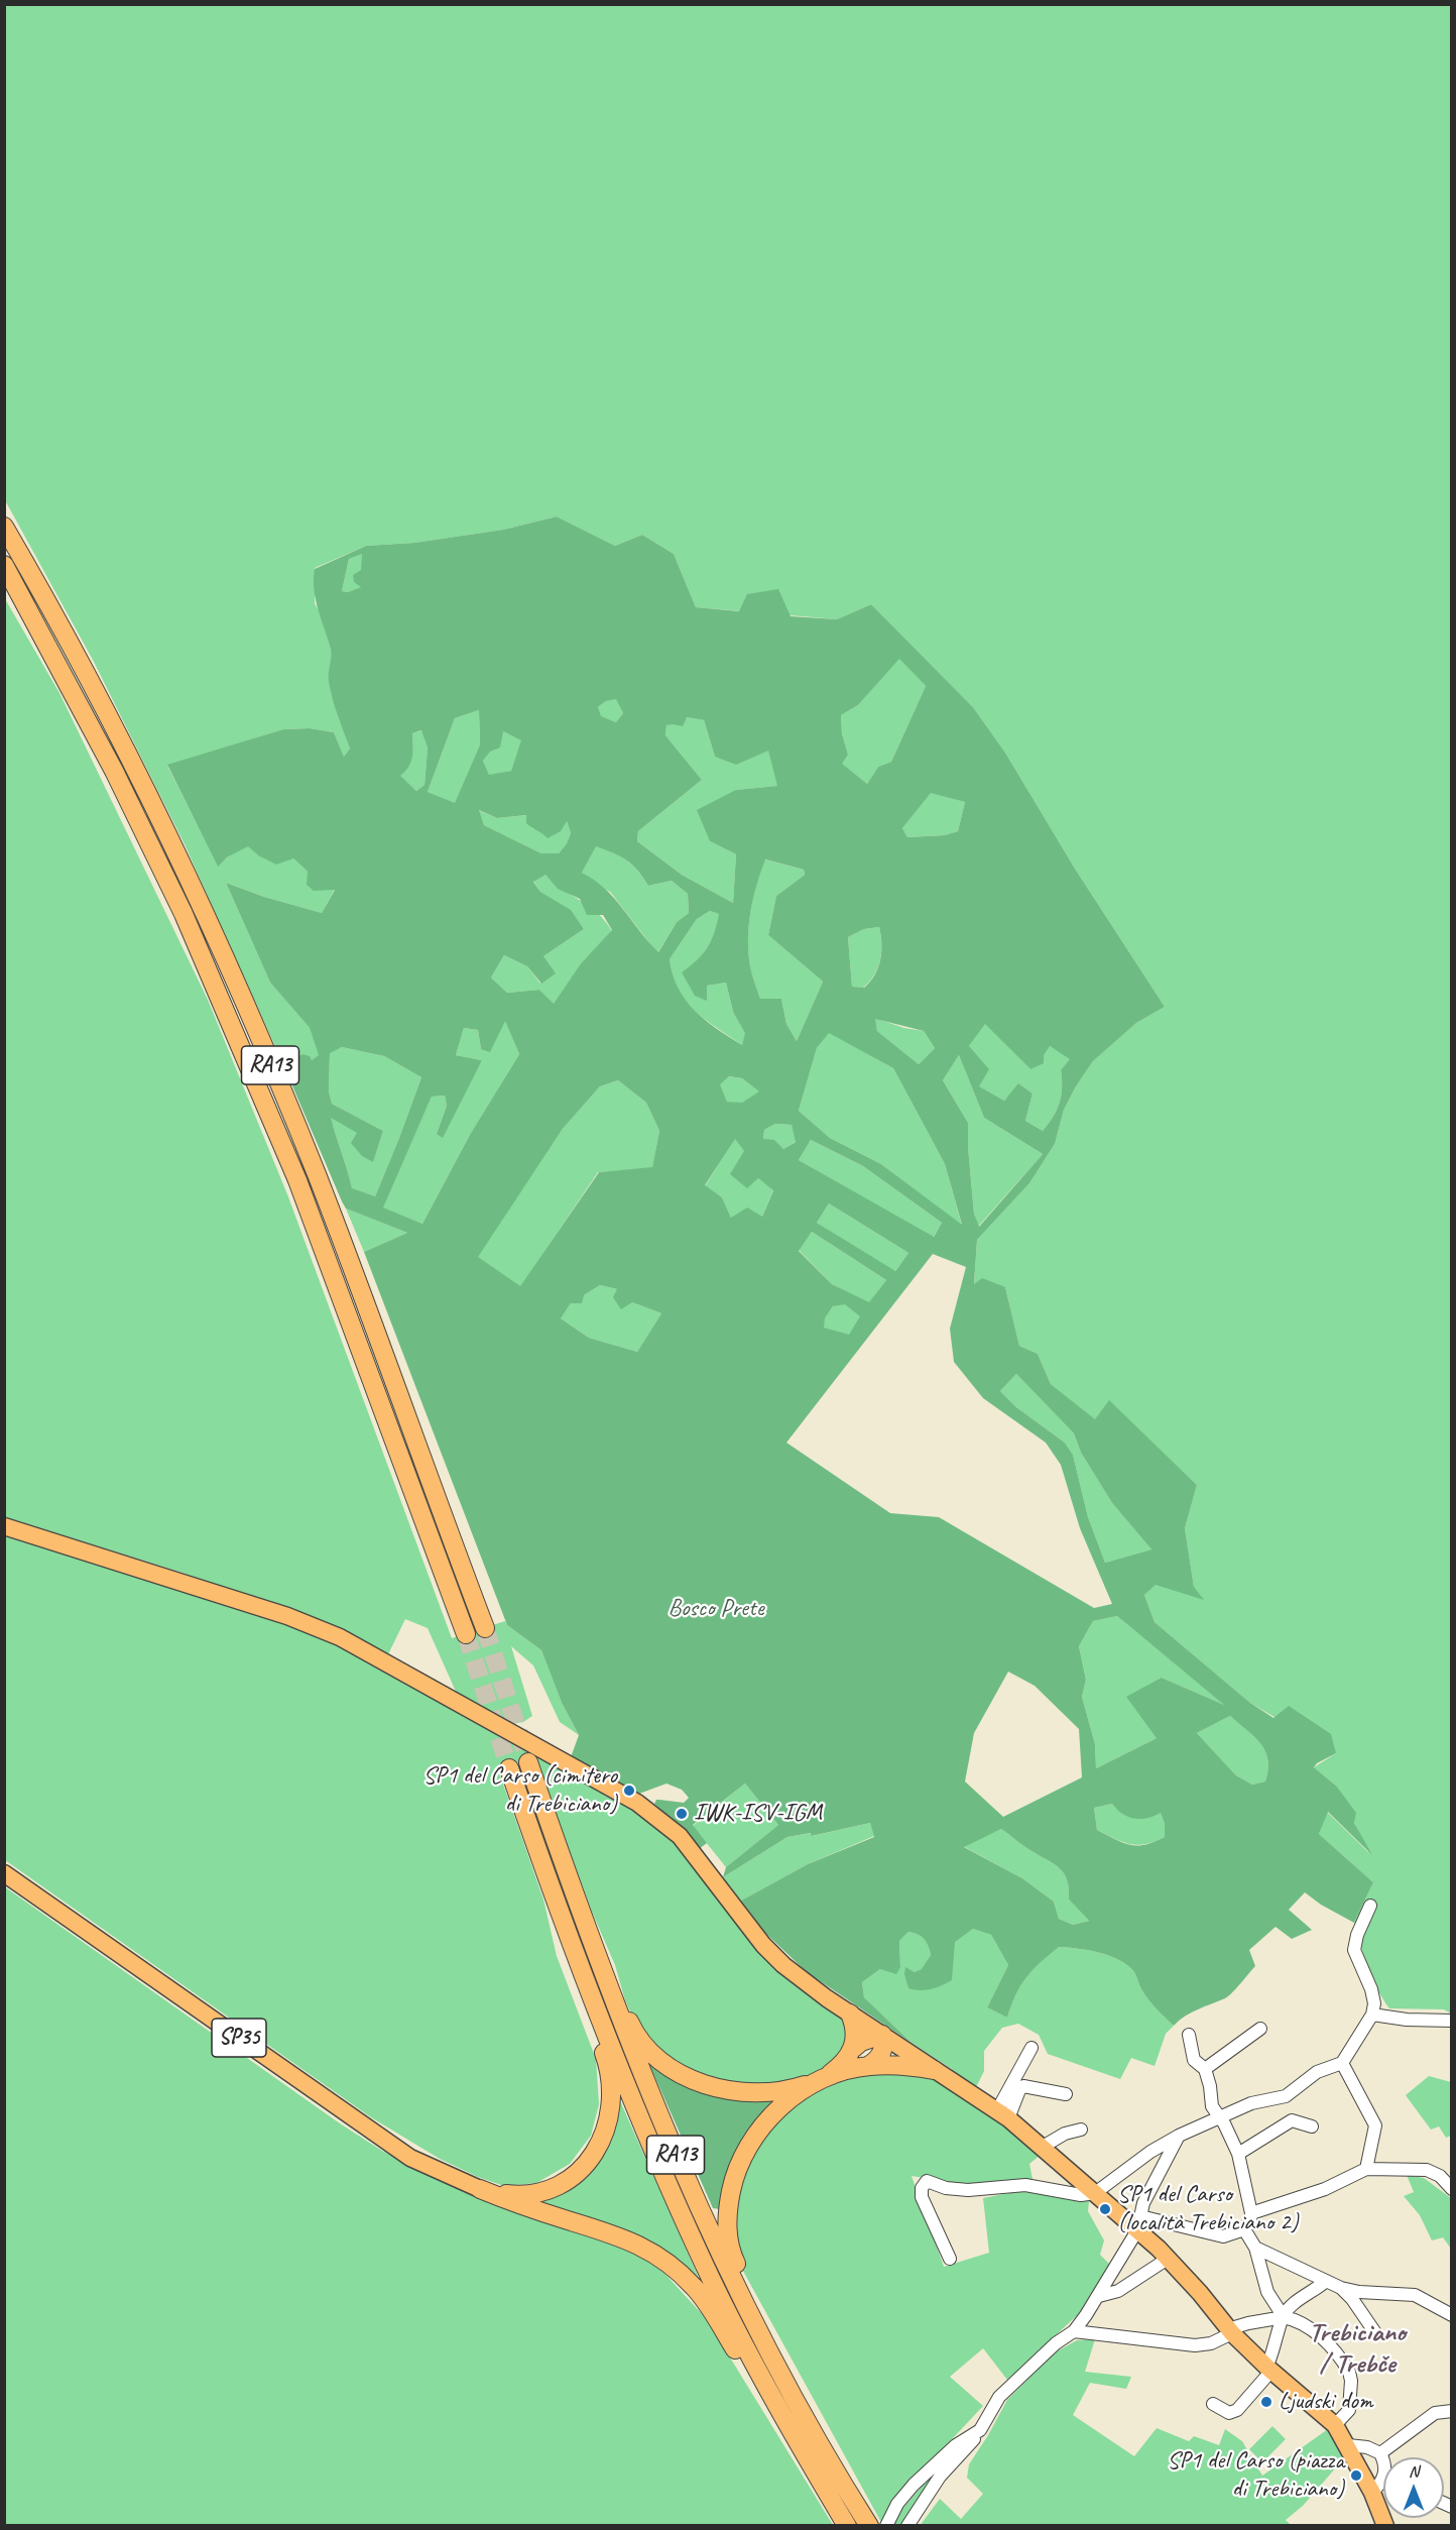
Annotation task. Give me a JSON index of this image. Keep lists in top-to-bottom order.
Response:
{
  "streets": {
    "highway": ["RA13"],
    "main road": ["SP35"]
  },
  "districts": ["Trebiciano / Trebče"],
  "parks": ["Bosco Prete"],
  "places": [
    "SP1 del Carso (cimitero di Trebiciano)",
    "IWK-ISV-IGM",
    "SP1 del Carso (località Trebiciano 2)",
    "Ljudski dom",
    "SP1 del Carso (piazza di Trebiciano)"
  ],
  "north": "top"
}
